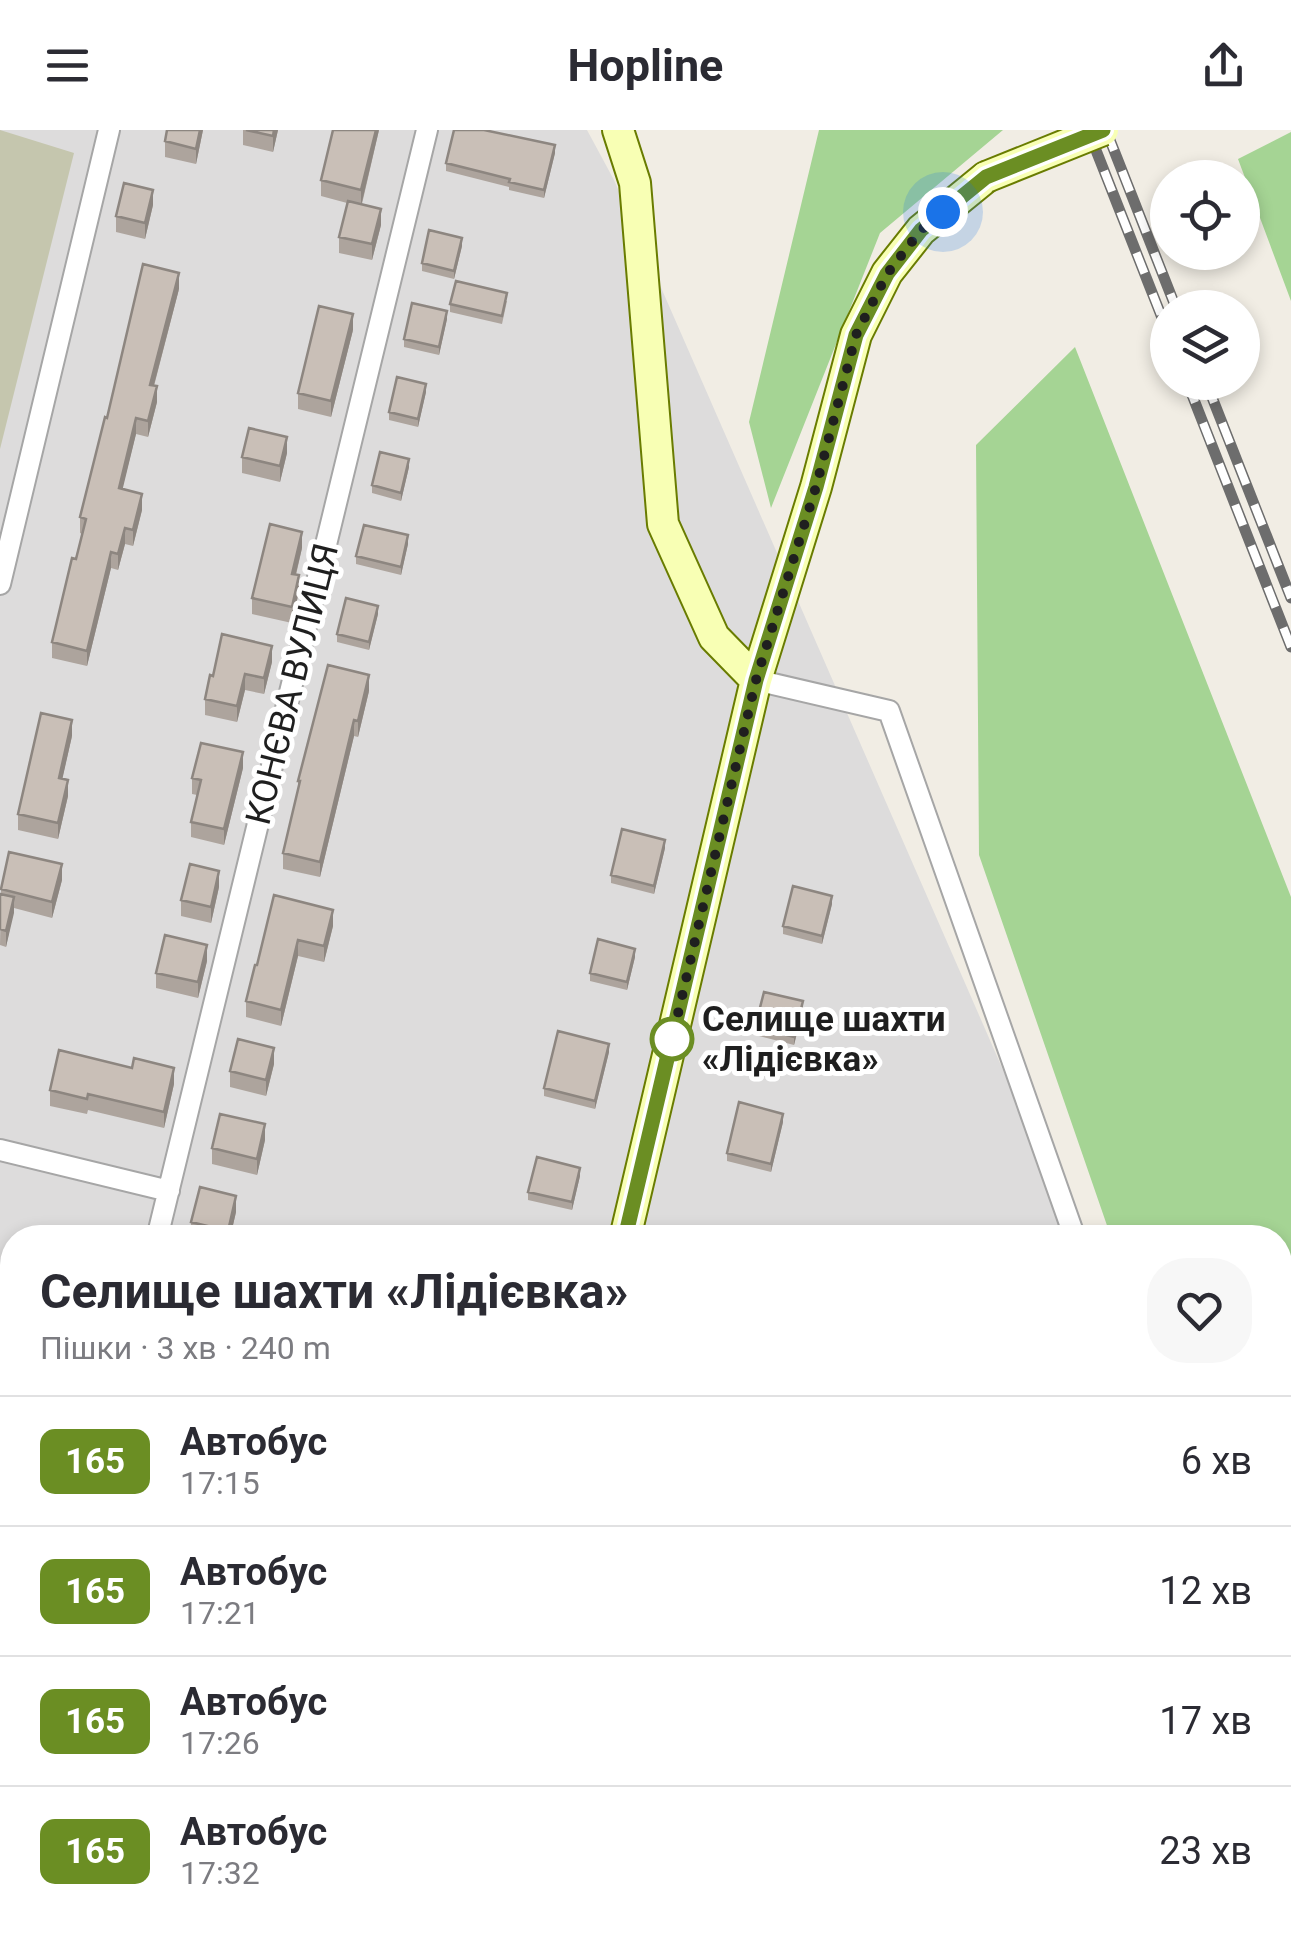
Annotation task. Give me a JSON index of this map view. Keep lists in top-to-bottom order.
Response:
{
  "streets": {
    "street": ["КОНЄВА ВУЛИЦЯ"]
  },
  "places": ["Селище шахти «Лідієвка»"],
  "lines": ["bus line 165"],
  "page": {
    "header": "Hopline",
    "heading": ["Селище шахти «Лідієвка»", "Пішки · 3 хв · 240 m"],
    "list": [
      {
        "mark": "165",
        "name": "Автобус",
        "note": "17:15",
        "value": "6 хв"
      },
      {
        "mark": "165",
        "name": "Автобус",
        "note": "17:21",
        "value": "12 хв"
      },
      {
        "mark": "165",
        "name": "Автобус",
        "note": "17:26",
        "value": "17 хв"
      },
      {
        "mark": "165",
        "name": "Автобус",
        "note": "17:32",
        "value": "23 хв"
      }
    ]
  }
}
